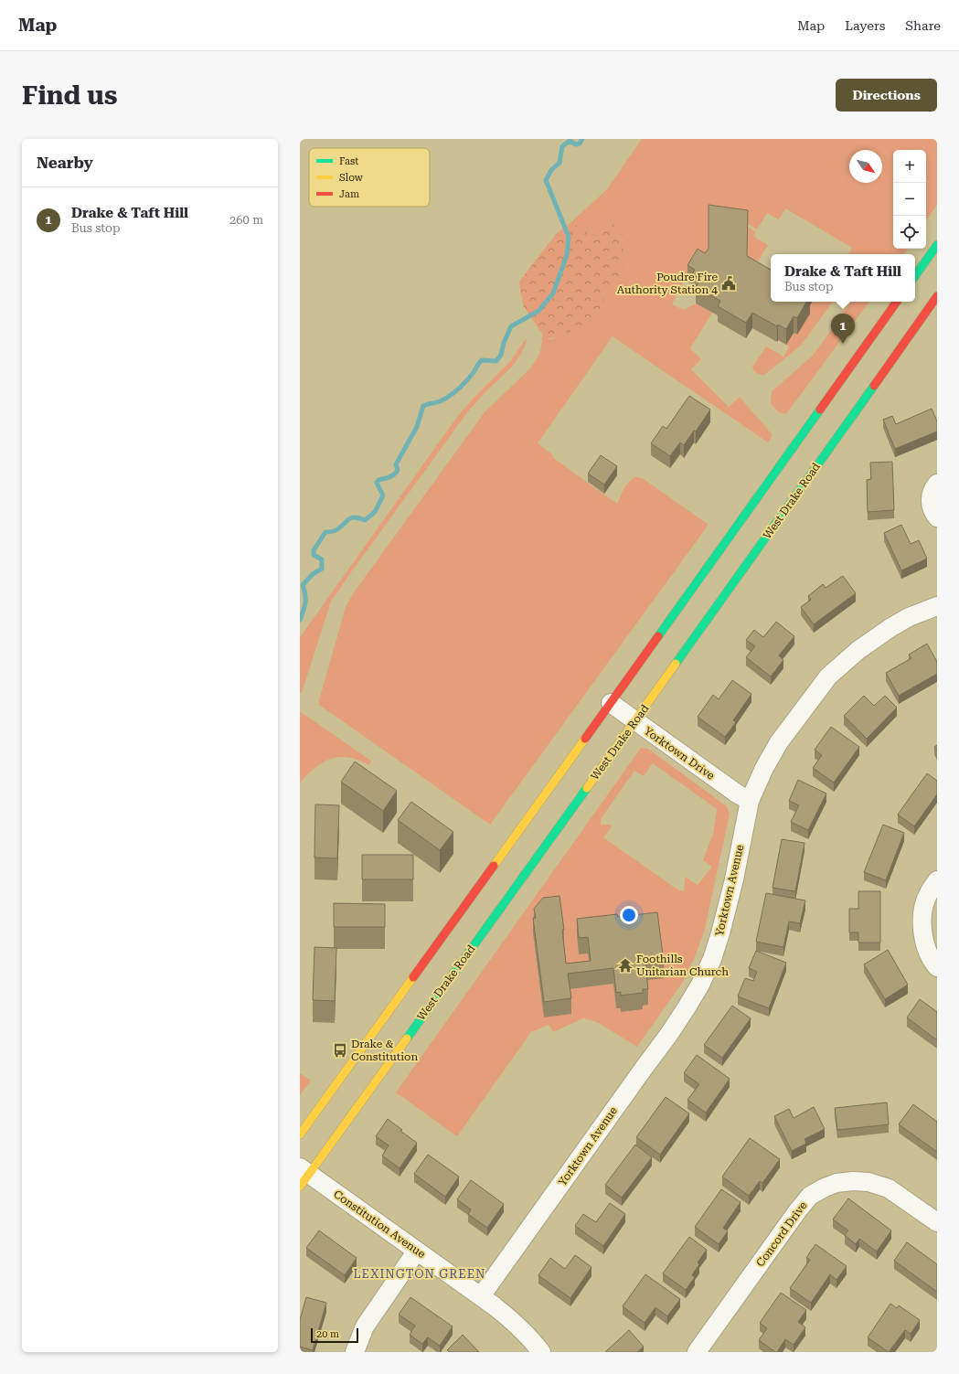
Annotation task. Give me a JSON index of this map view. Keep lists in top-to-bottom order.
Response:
{
  "streets": {
    "main road": ["West Drake Road"],
    "street": [
      "Yorktown Drive",
      "Yorktown Avenue",
      "Constitution Avenue",
      "Concord Drive"
    ]
  },
  "crossings": [
    ["West Drake Road", "Yorktown Drive"],
    ["West Drake Road", "Constitution Avenue"],
    ["Yorktown Drive", "Yorktown Avenue"],
    ["Yorktown Avenue", "Constitution Avenue"]
  ],
  "districts": ["LEXINGTON GREEN"],
  "places": {
    "public building": ["Poudre Fire Authority Station 4"],
    "temple": ["Foothills Unitarian Church"],
    "bus stop": ["Drake & Constitution"]
  },
  "legend": ["Fast", "Slow", "Jam"],
  "scale_bar": "20 m",
  "north": "bottom right",
  "page": {
    "header": "Map",
    "nav": ["Map", "Layers", "Share"],
    "buttons": "Directions",
    "title": "Find us",
    "heading": "Nearby",
    "map_buttons": ["+", "−"],
    "list": [
      {
        "mark": "1",
        "name": "Drake & Taft Hill",
        "note": "Bus stop",
        "value": "260 m"
      }
    ],
    "popup": ["Drake & Taft Hill", "Bus stop"],
    "pins": "1",
    "scale": "20 m"
  }
}
